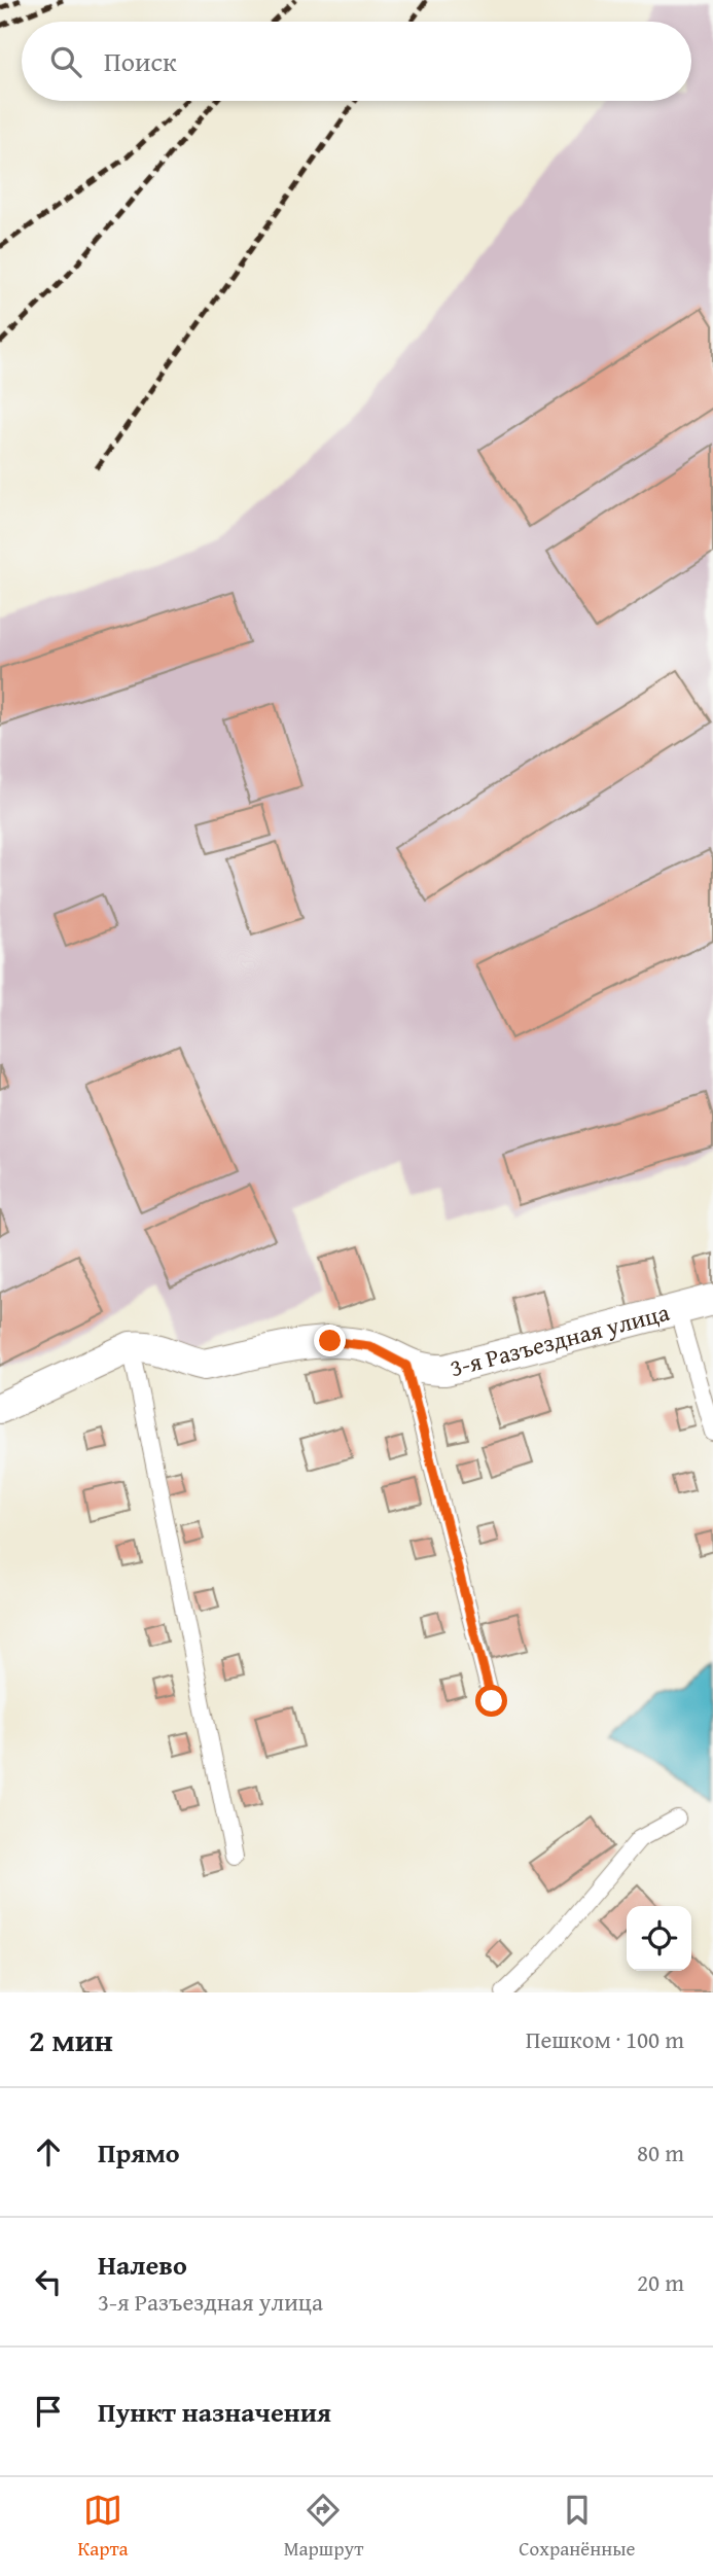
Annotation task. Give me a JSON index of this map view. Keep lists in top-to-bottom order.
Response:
{
  "streets": {
    "street": ["3-я Разъездная улица"]
  },
  "page": {
    "search": "Поиск",
    "heading": ["2 мин", "Пешком · 100 m"],
    "list": [
      ["Прямо", "80 m"],
      ["Налево", "3-я Разъездная улица", "20 m"],
      "Пункт назначения"
    ],
    "nav": ["Карта", "Маршрут", "Сохранённые"]
  }
}
